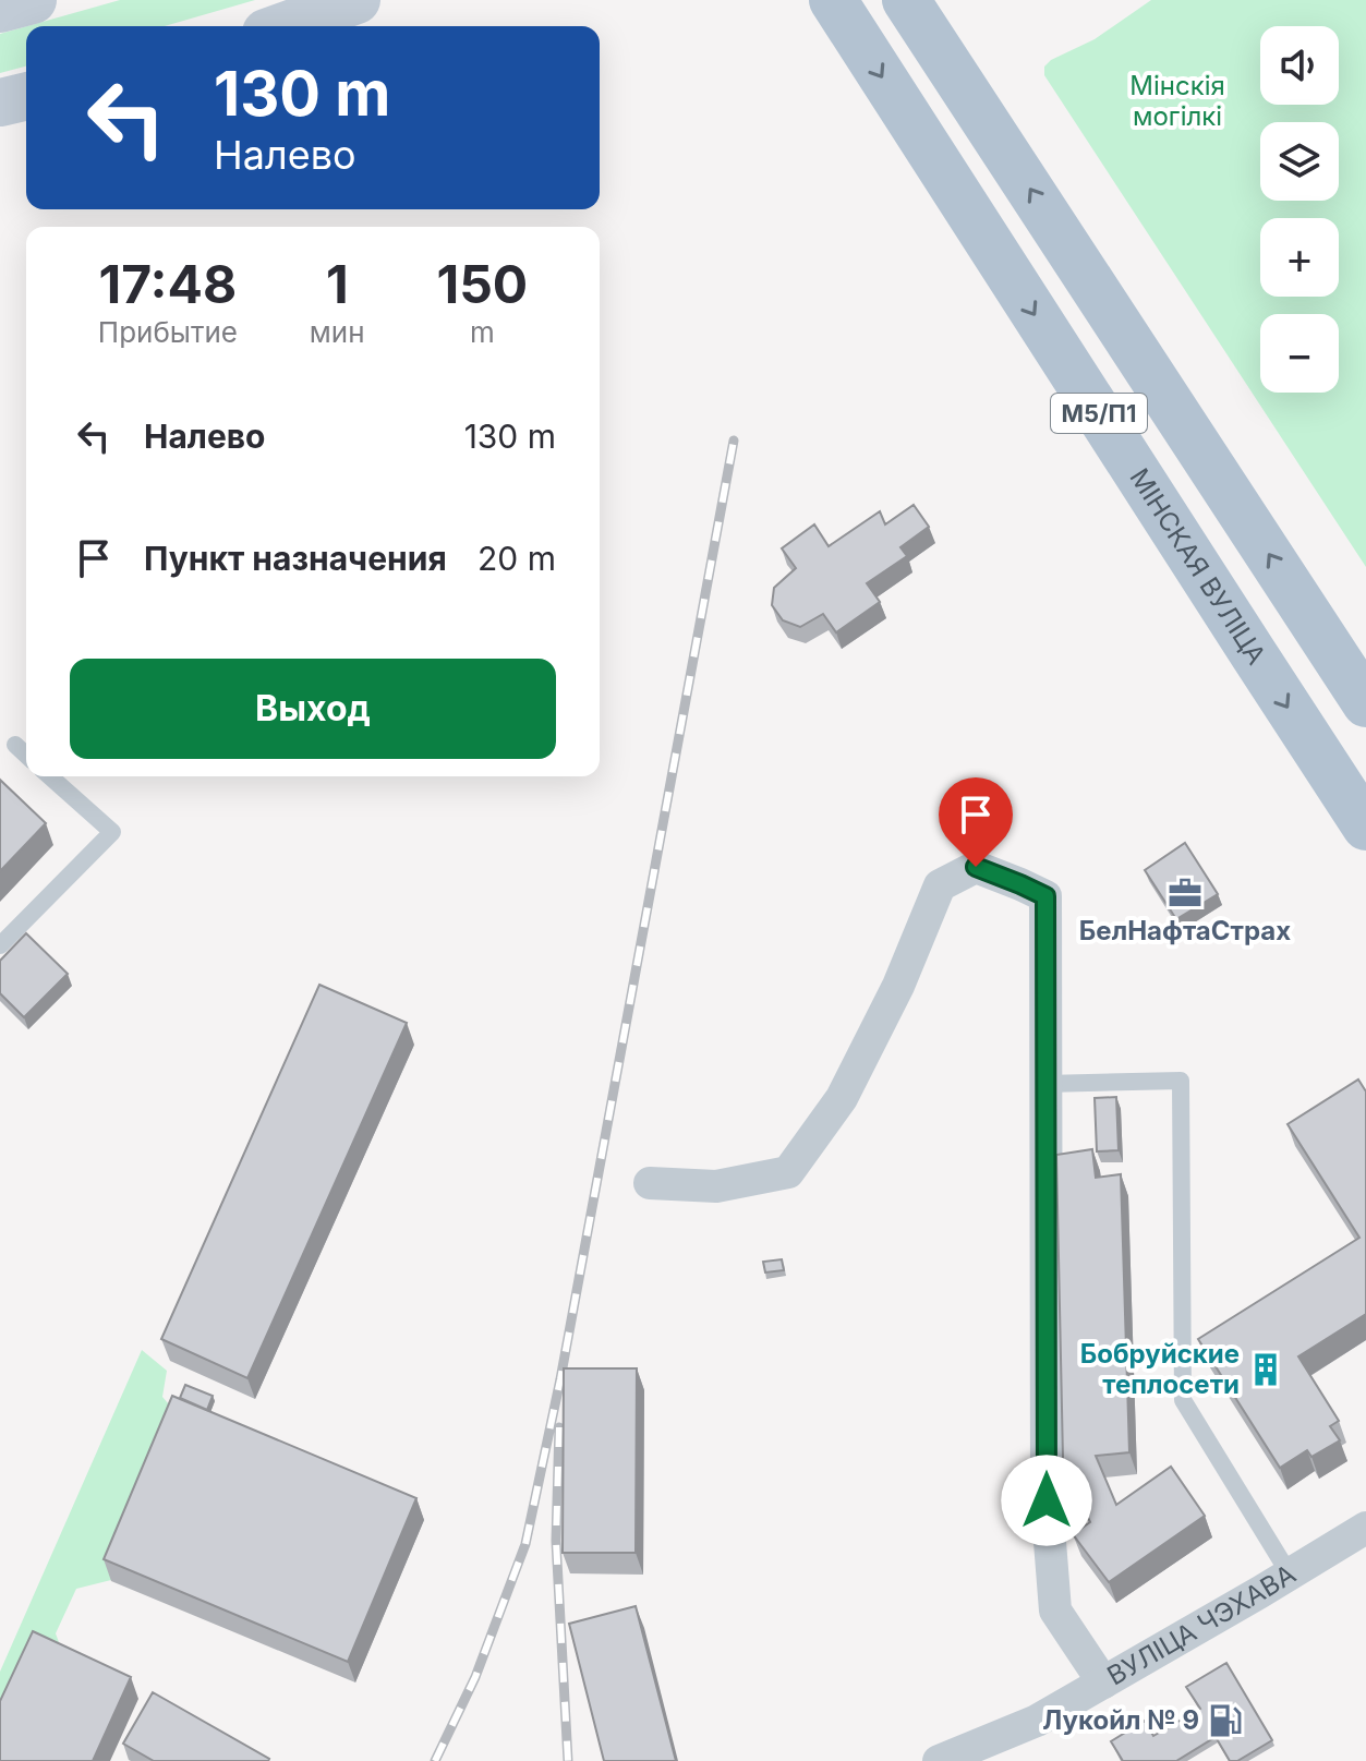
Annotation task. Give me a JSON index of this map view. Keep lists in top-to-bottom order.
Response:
{
  "streets": {
    "main road": ["М5/П1", "МІНСКАЯ ВУЛІЦА"],
    "street": ["ВУЛІЦА ЧЭХАВА"]
  },
  "parks": ["Мінскія могілкі"],
  "places": {
    "office": ["БелНафтаСтрах"],
    "building": ["Бобруйские теплосети"],
    "fuel station": ["Лукойл № 9"]
  },
  "page": {
    "map_buttons": ["+", "−"],
    "turn": ["130 m", "Налево"],
    "eta": [
      "17:48",
      "Прибытие",
      "1",
      "мин",
      "150",
      "m"
    ],
    "list": [
      {
        "name": "Налево",
        "value": "130 m"
      },
      {
        "name": "Пункт назначения",
        "value": "20 m"
      }
    ],
    "buttons": "Выход"
  }
}
